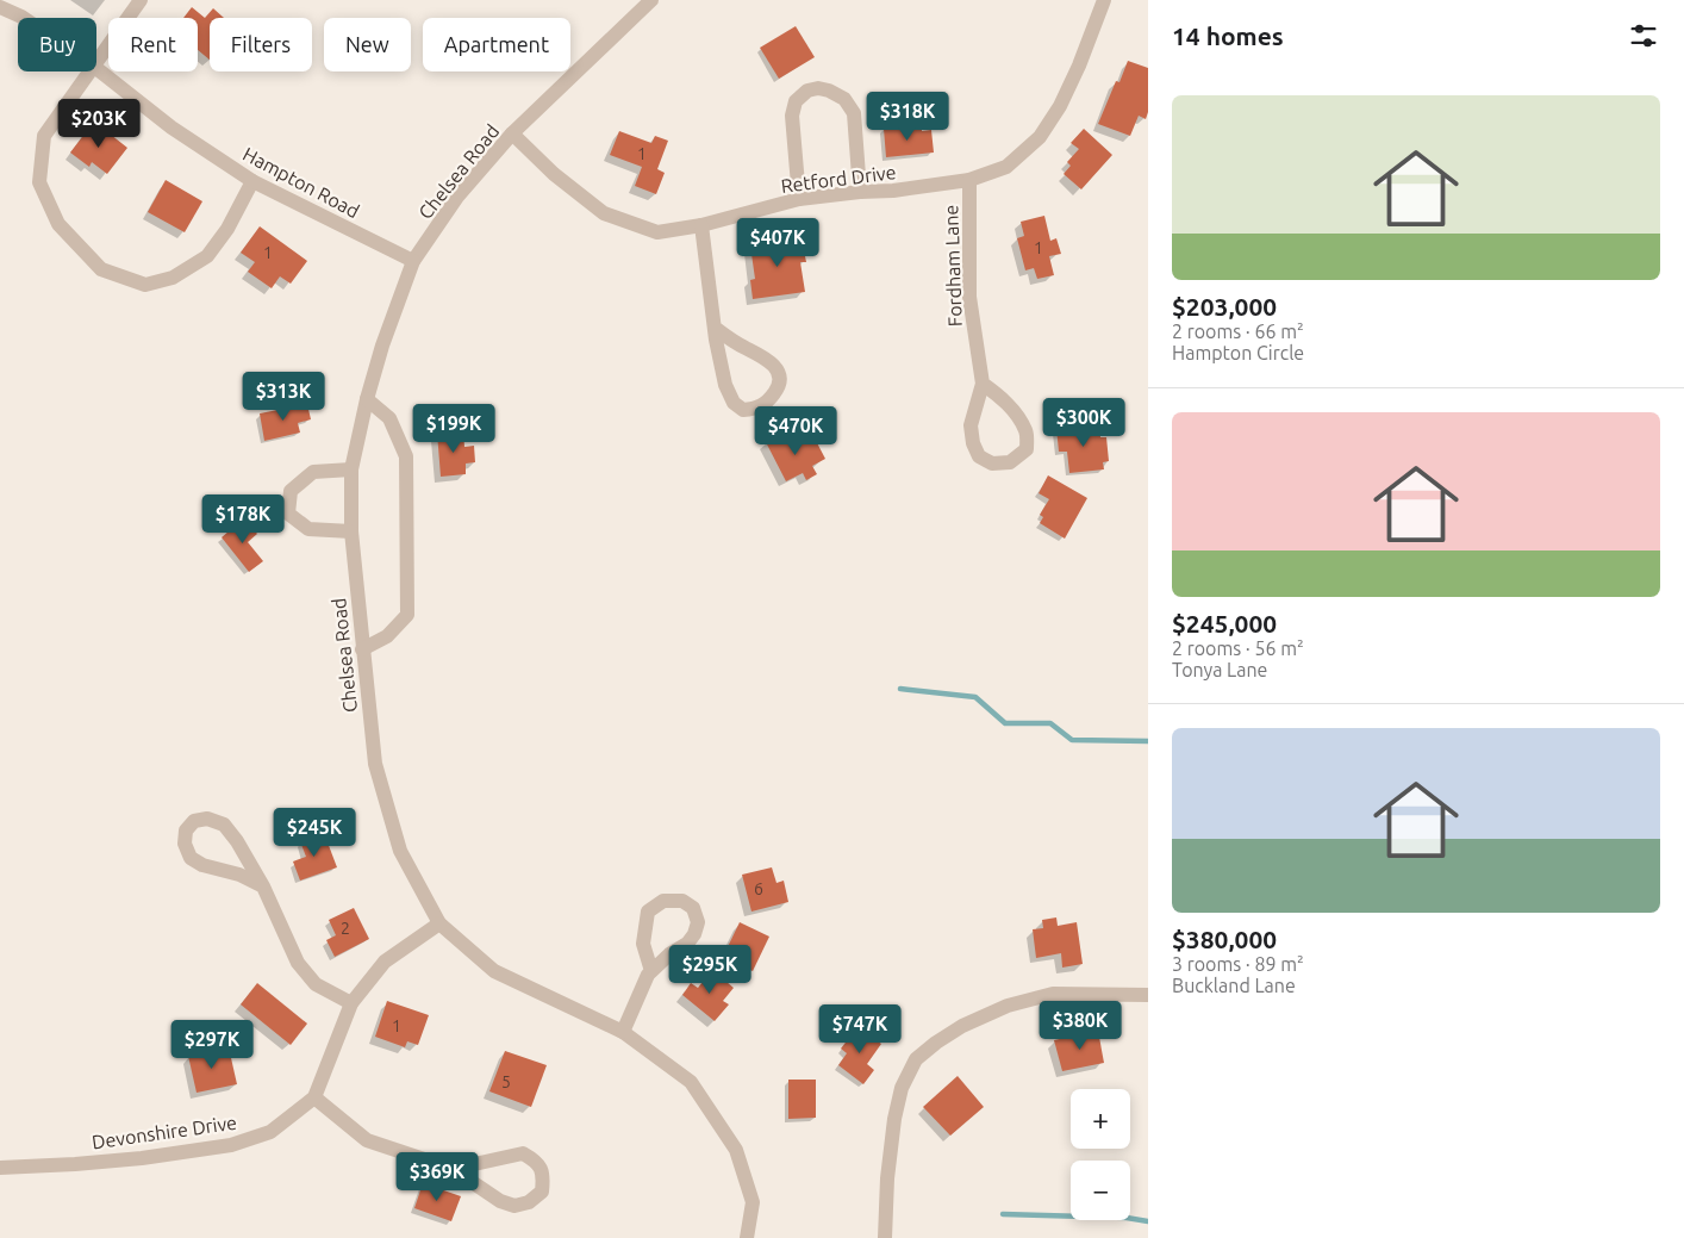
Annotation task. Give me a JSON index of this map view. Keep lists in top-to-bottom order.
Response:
{
  "streets": {
    "street": [
      "Chelsea Road",
      "Retford Drive",
      "Hampton Road",
      "Fordham Lane",
      "Devonshire Drive"
    ]
  },
  "crossings": [
    ["Chelsea Road", "Retford Drive"],
    ["Chelsea Road", "Hampton Road"],
    ["Retford Drive", "Fordham Lane"]
  ],
  "house_numbers": [
    "1",
    "1",
    "1",
    "6",
    "2",
    "1",
    "5"
  ],
  "page": {
    "heading": "14 homes",
    "chip": [
      "Buy",
      "Rent",
      "Filters",
      "New",
      "Apartment"
    ],
    "list": [
      {
        "name": "$203,000",
        "note": "2 rooms · 66 m² · Hampton Circle"
      },
      {
        "name": "$245,000",
        "note": "2 rooms · 56 m² · Tonya Lane"
      },
      {
        "name": "$380,000",
        "note": "3 rooms · 89 m² · Buckland Lane"
      }
    ],
    "price": [
      "$318K",
      "$203K",
      "$407K",
      "$313K",
      "$300K",
      "$199K",
      "$470K",
      "$178K",
      "$245K",
      "$295K",
      "$380K",
      "$747K",
      "$297K",
      "$369K"
    ],
    "map_buttons": ["+", "−"]
  }
}
